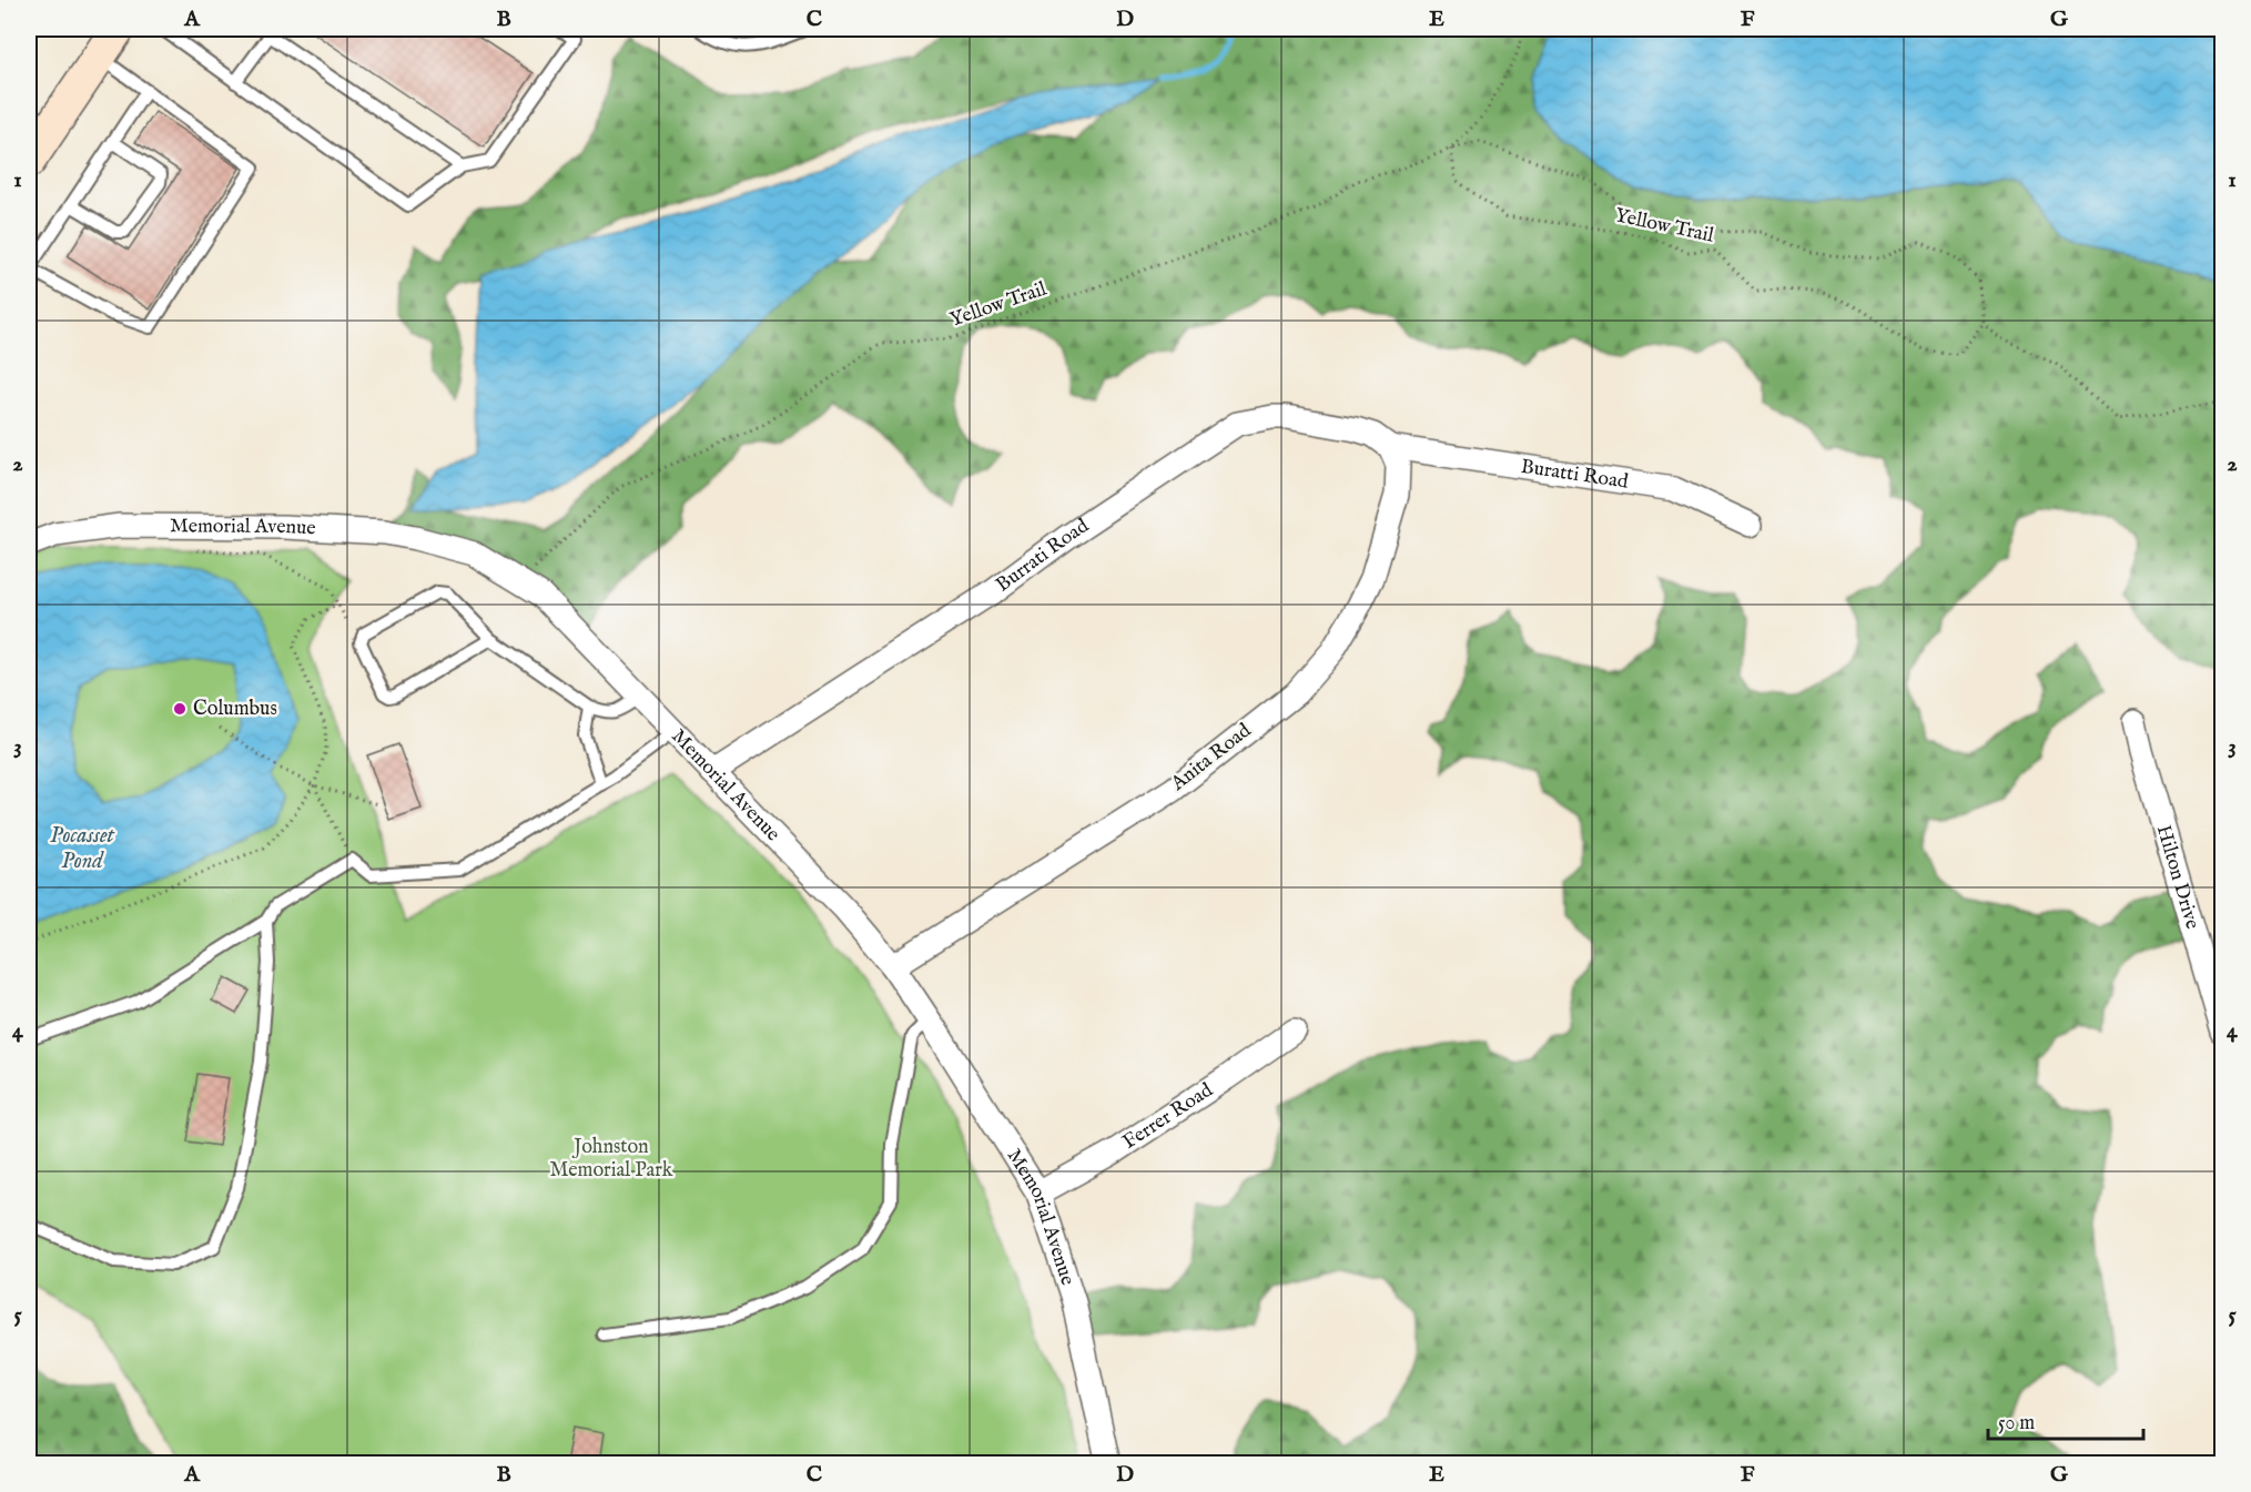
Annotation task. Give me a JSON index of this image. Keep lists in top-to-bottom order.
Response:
{
  "streets": {
    "street": [
      "Buratti Road",
      "Memorial Avenue",
      "Burrati Road",
      "Anita Road",
      "Hilton Drive",
      "Ferrer Road"
    ],
    "path": ["Yellow Trail"]
  },
  "crossings": [
    ["Yellow Trail", "Memorial Avenue"],
    ["Buratti Road", "Burrati Road"],
    ["Buratti Road", "Anita Road"],
    ["Memorial Avenue", "Burrati Road"],
    ["Memorial Avenue", "Anita Road"],
    ["Memorial Avenue", "Ferrer Road"],
    ["Burrati Road", "Anita Road"]
  ],
  "water": ["Pocasset Pond"],
  "parks": ["Johnston Memorial Park"],
  "places": ["Columbus"],
  "scale_bar": "50 m",
  "grid": {
    "columns": [
      "A",
      "B",
      "C",
      "D",
      "E",
      "F",
      "G"
    ],
    "rows": [
      "1",
      "2",
      "3",
      "4",
      "5"
    ]
  }
}
